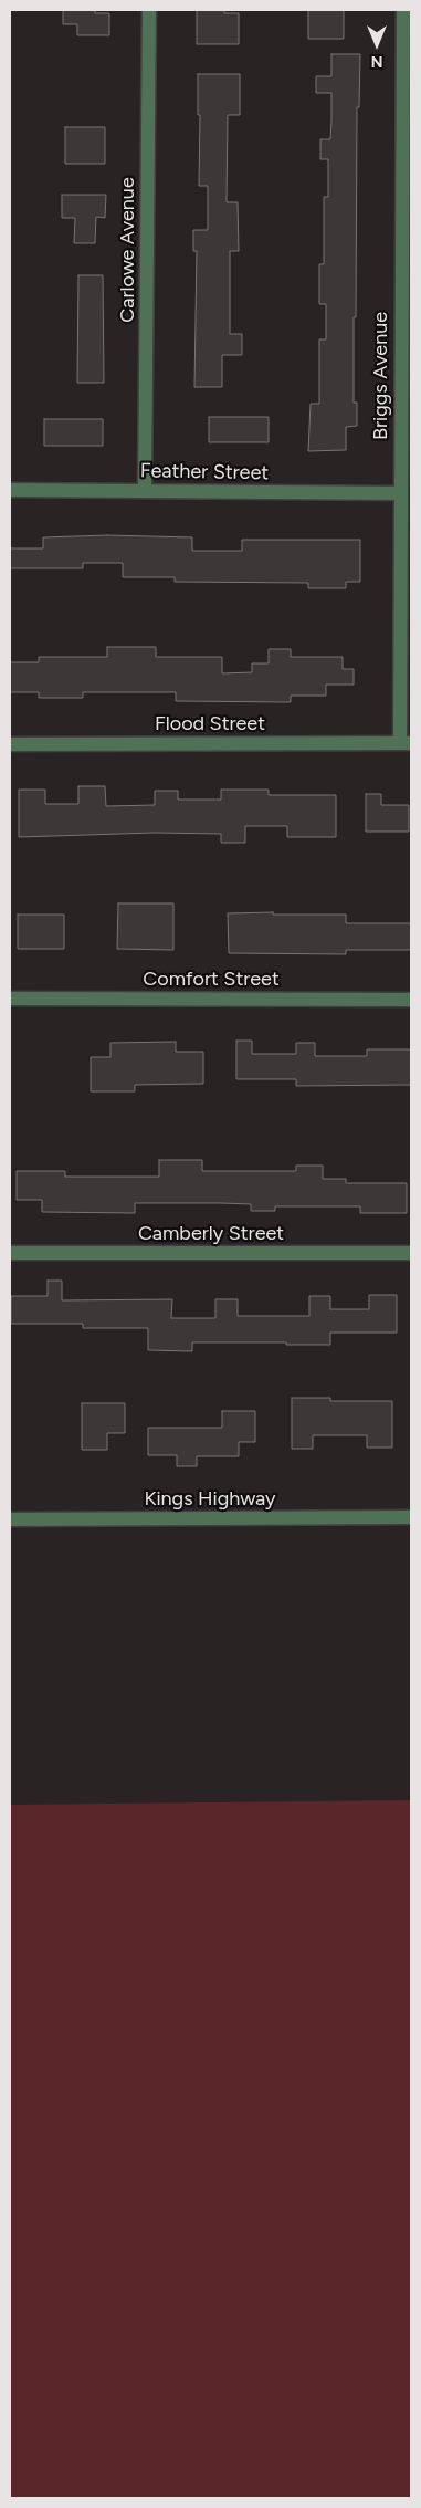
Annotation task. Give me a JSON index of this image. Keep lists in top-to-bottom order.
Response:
{
  "streets": {
    "street": [
      "Carlowe Avenue",
      "Briggs Avenue",
      "Feather Street",
      "Flood Street",
      "Comfort Street",
      "Camberly Street",
      "Kings Highway"
    ]
  },
  "crossings": [
    ["Carlowe Avenue", "Feather Street"],
    ["Briggs Avenue", "Feather Street"],
    ["Briggs Avenue", "Flood Street"]
  ],
  "north": "bottom"
}
